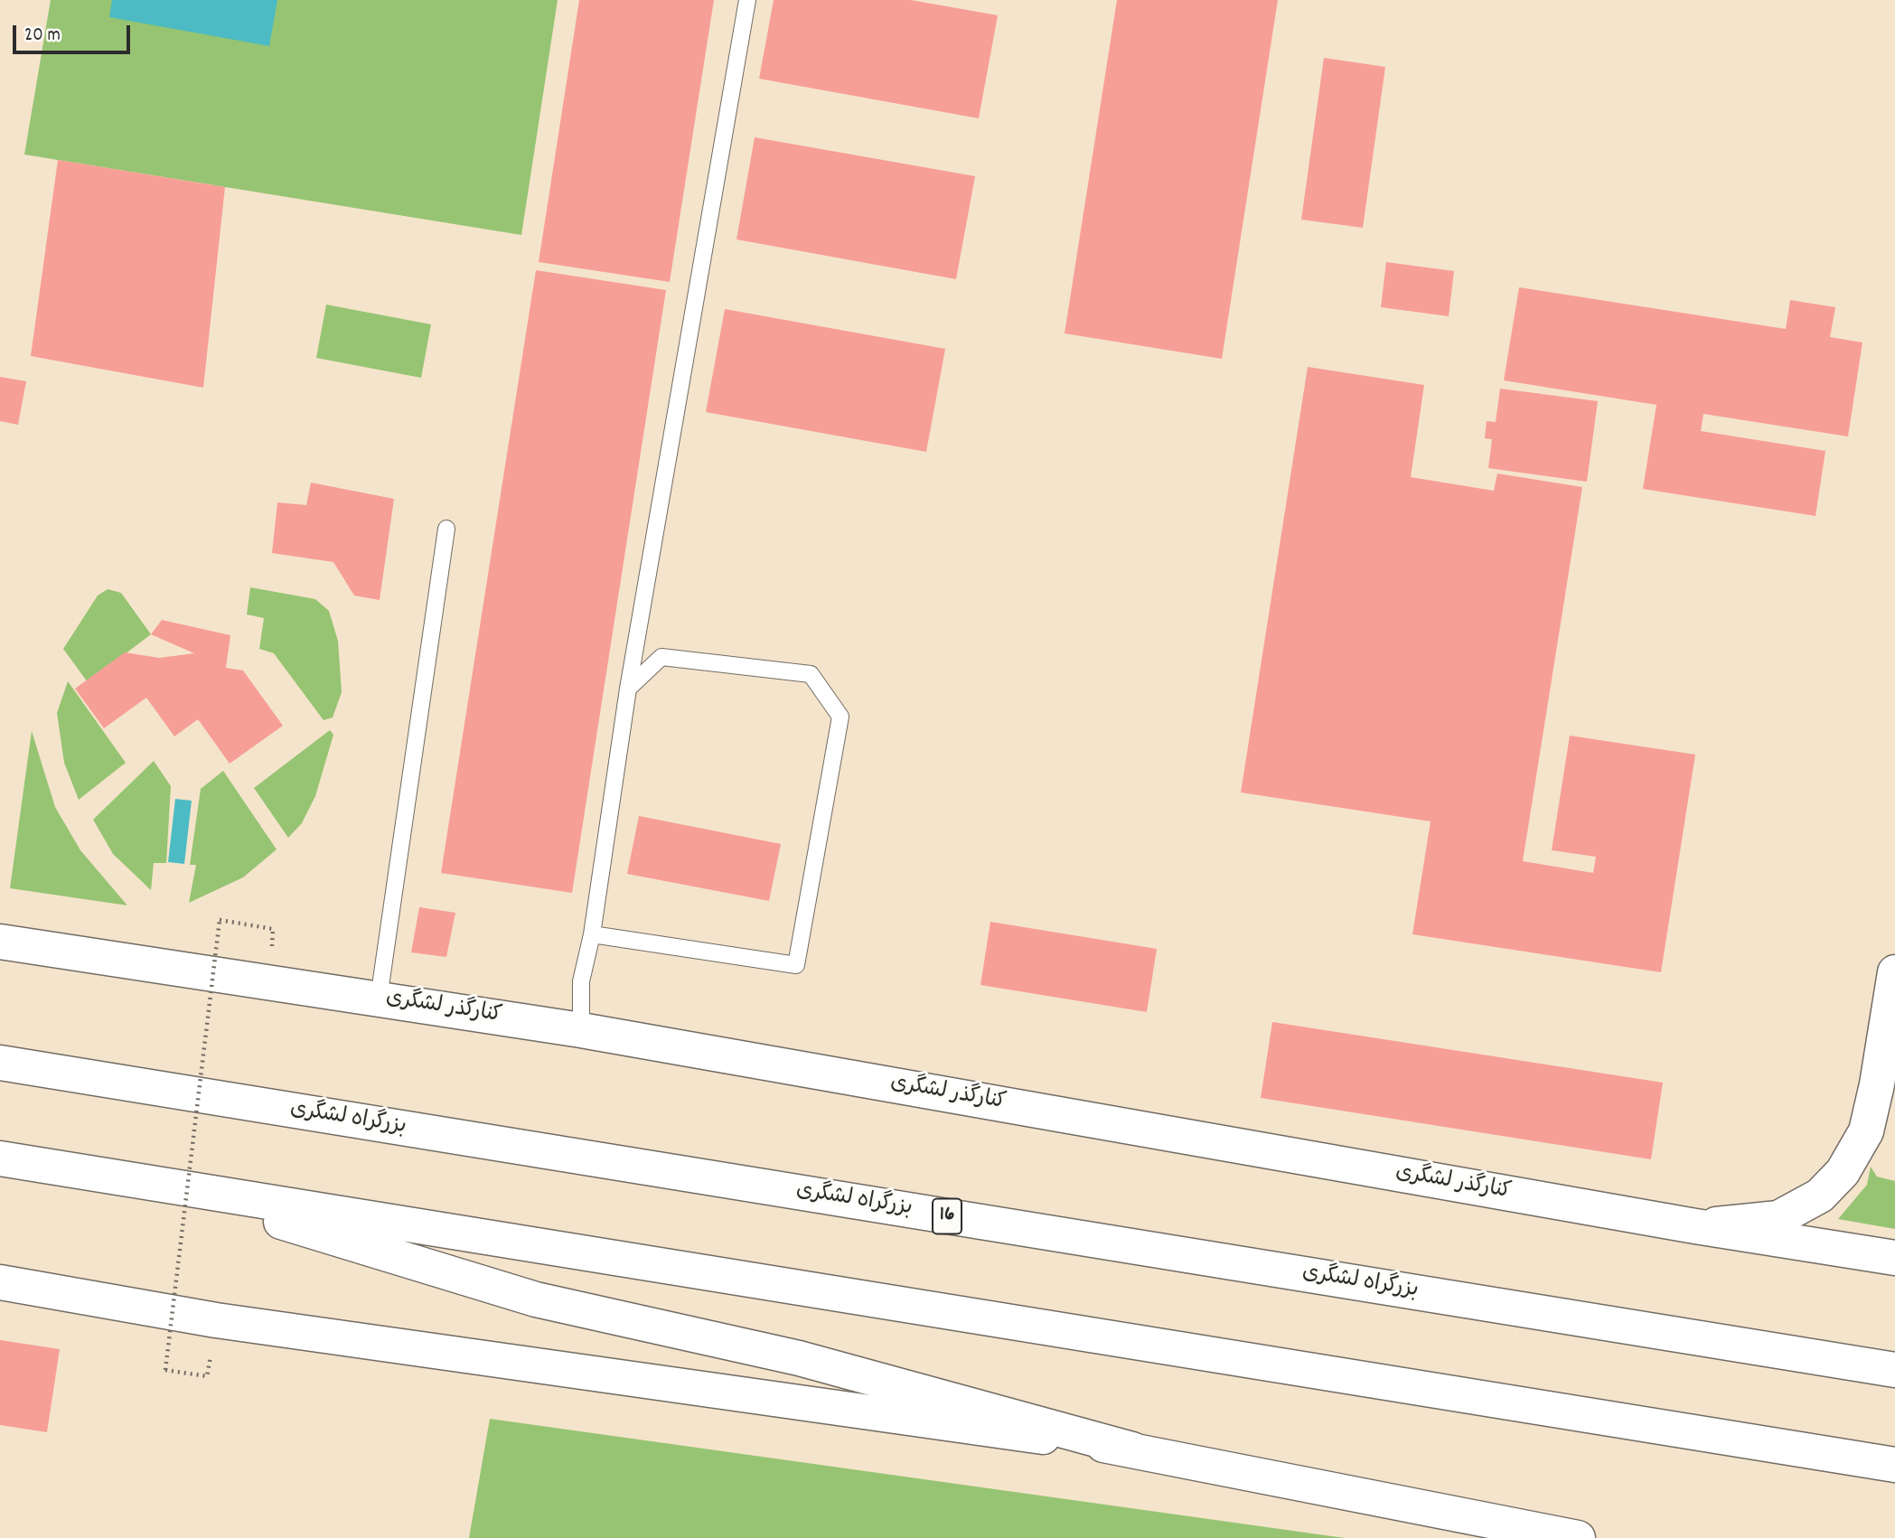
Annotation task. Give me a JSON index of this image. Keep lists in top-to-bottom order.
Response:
{
  "streets": {
    "main road": ["کنارگذر لشگری", "بزرگراه لشگری", "16"]
  },
  "scale_bar": "20 m"
}
